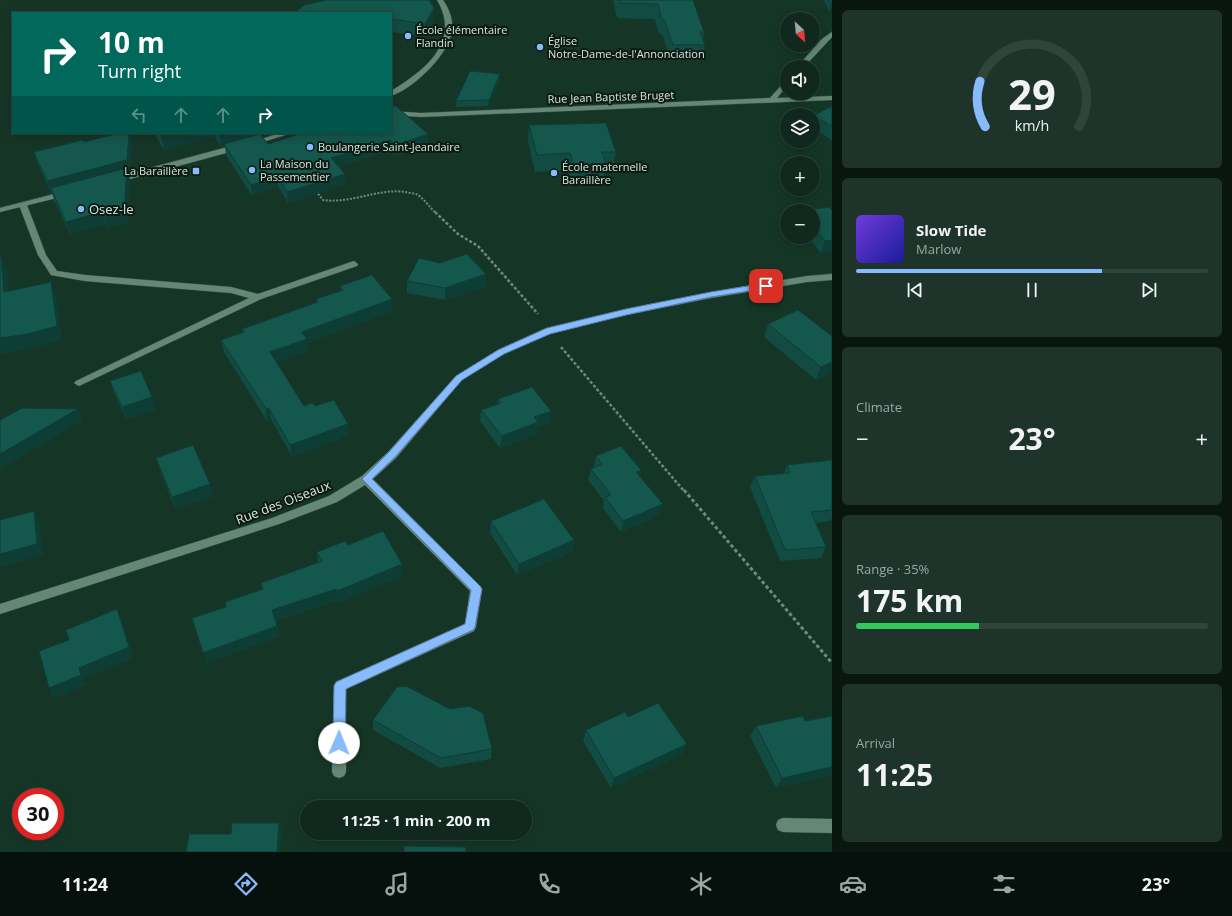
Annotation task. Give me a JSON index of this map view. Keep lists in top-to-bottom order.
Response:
{
  "streets": {
    "street": ["Rue Jean Baptiste Bruget", "Rue des Oiseaux"]
  },
  "places": {
    "other": [
      "École élémentaire Flandin",
      "Église Notre-Dame-de-l'Annonciation",
      "Boulangerie Saint-Jeandaire",
      "La Maison du Passementier",
      "École maternelle Baraillère",
      "Osez-le"
    ],
    "transit": ["La Baraillère"]
  },
  "north": "bottom right",
  "page": {
    "map_buttons": ["+", "−"],
    "turn": ["10 m", "Turn right"],
    "song": ["Slow Tide", "Marlow"],
    "tile": [
      "Climate",
      ["Range · 35%", "175 km"],
      ["Arrival", "11:25"]
    ],
    "heat": ["−", "23°", "+"],
    "limit": "30",
    "trip": "11:25 · 1 min · 200 m",
    "tabs": ["11:24", "23°"],
    "gauge": ["29", "km/h"]
  }
}
